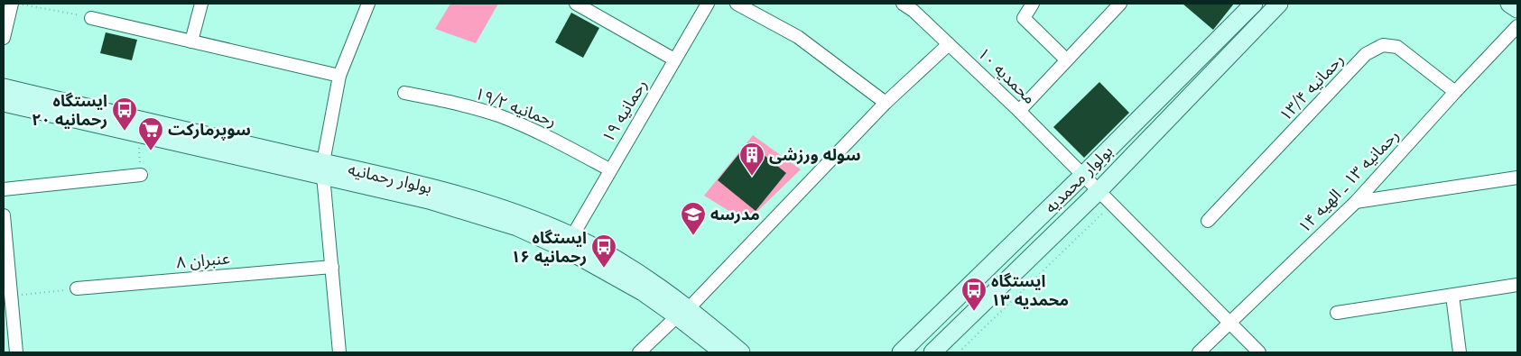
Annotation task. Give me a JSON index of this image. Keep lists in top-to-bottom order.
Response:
{
  "streets": {
    "main road": ["بولوار رحمانیه", "بولوار محمدیه"],
    "street": [
      "محمدیه ۱۰",
      "رحمانیه ۱۳/۴",
      "رحمانیه ۱۹/۲",
      "رحمانیه ۱۹",
      "رحمانیه ۱۳ ـ الهیه ۱۴",
      "عنبران ۸"
    ]
  },
  "crossings": [
    ["محمدیه ۱۰", "بولوار محمدیه"],
    ["محمدیه ۱۰", "رحمانیه ۱۳ ـ الهیه ۱۴"],
    ["رحمانیه ۱۳/۴", "رحمانیه ۱۳ ـ الهیه ۱۴"],
    ["رحمانیه ۱۹/۲", "رحمانیه ۱۹"],
    ["رحمانیه ۱۹", "بولوار رحمانیه"]
  ],
  "places": {
    "bus stop": ["ایستگاه رحمانیه ۲۰", "ایستگاه رحمانیه ۱۶", "ایستگاه محمدیه ۱۳"],
    "supermarket": ["سوپرمارکت"],
    "building": ["سوله ورزشی"],
    "school or university": ["مدرسه"]
  }
}
